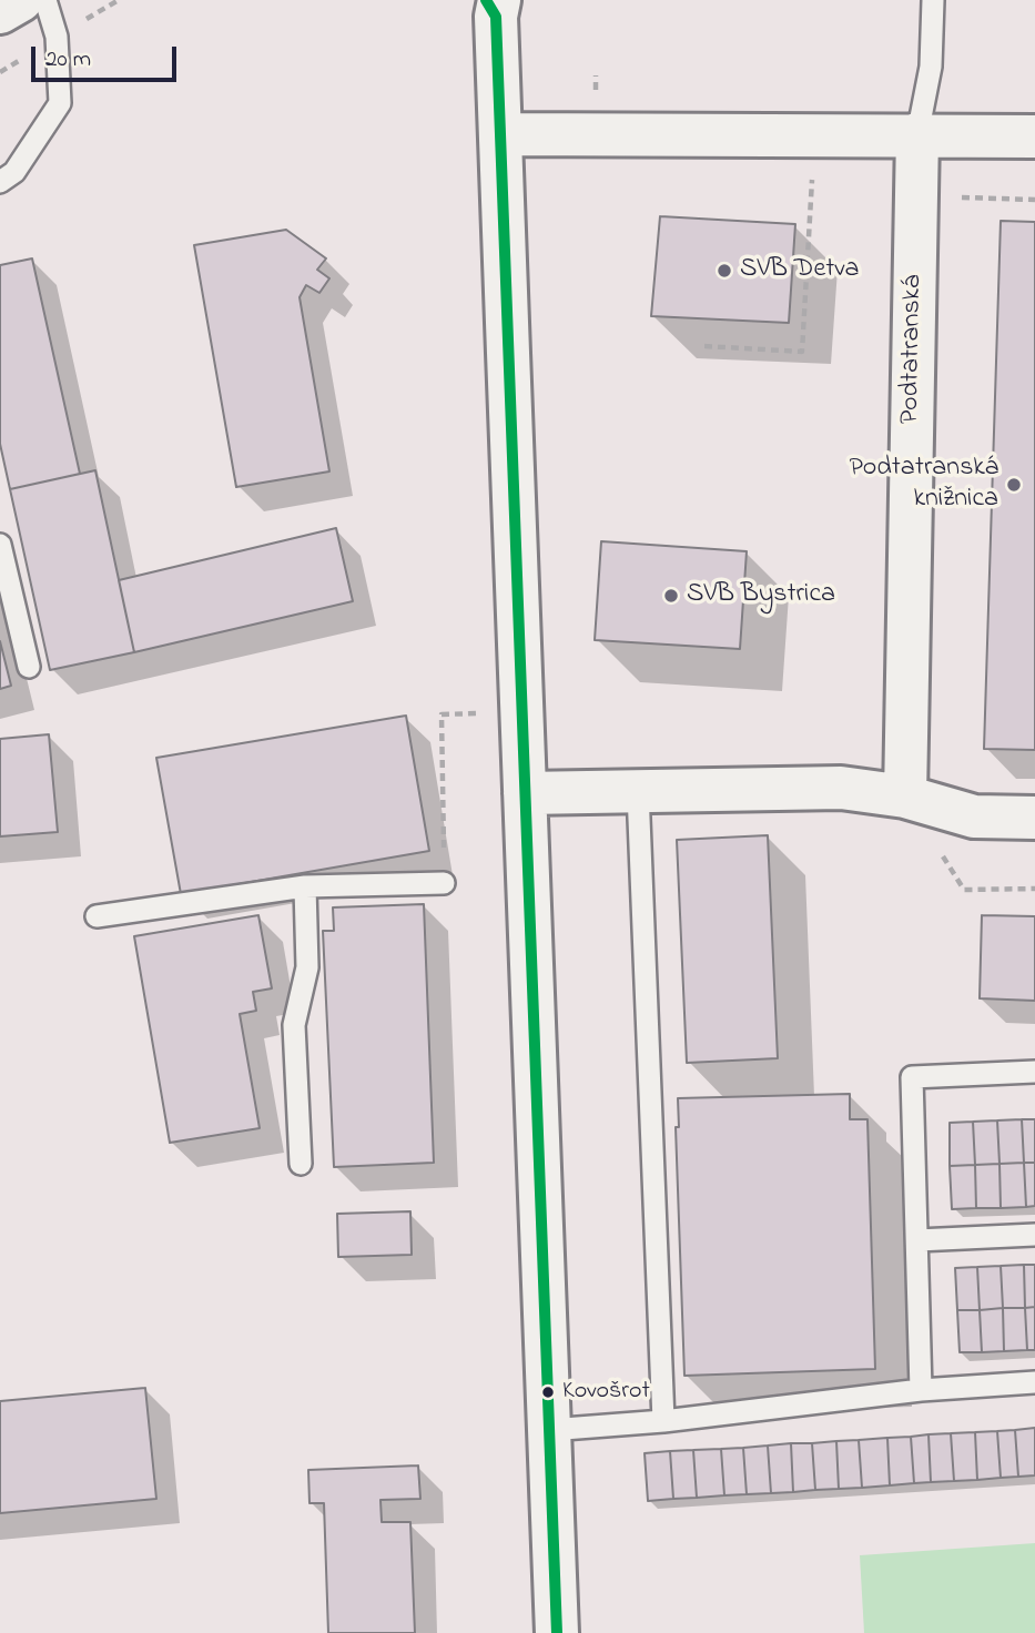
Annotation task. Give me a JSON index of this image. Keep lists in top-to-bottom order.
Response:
{
  "streets": {
    "street": ["Podtatranská"]
  },
  "places": [
    "SVB Detva",
    "Podtatranská knižnica",
    "SVB Bystrica",
    "Kovošrot"
  ],
  "scale_bar": "20 m"
}
